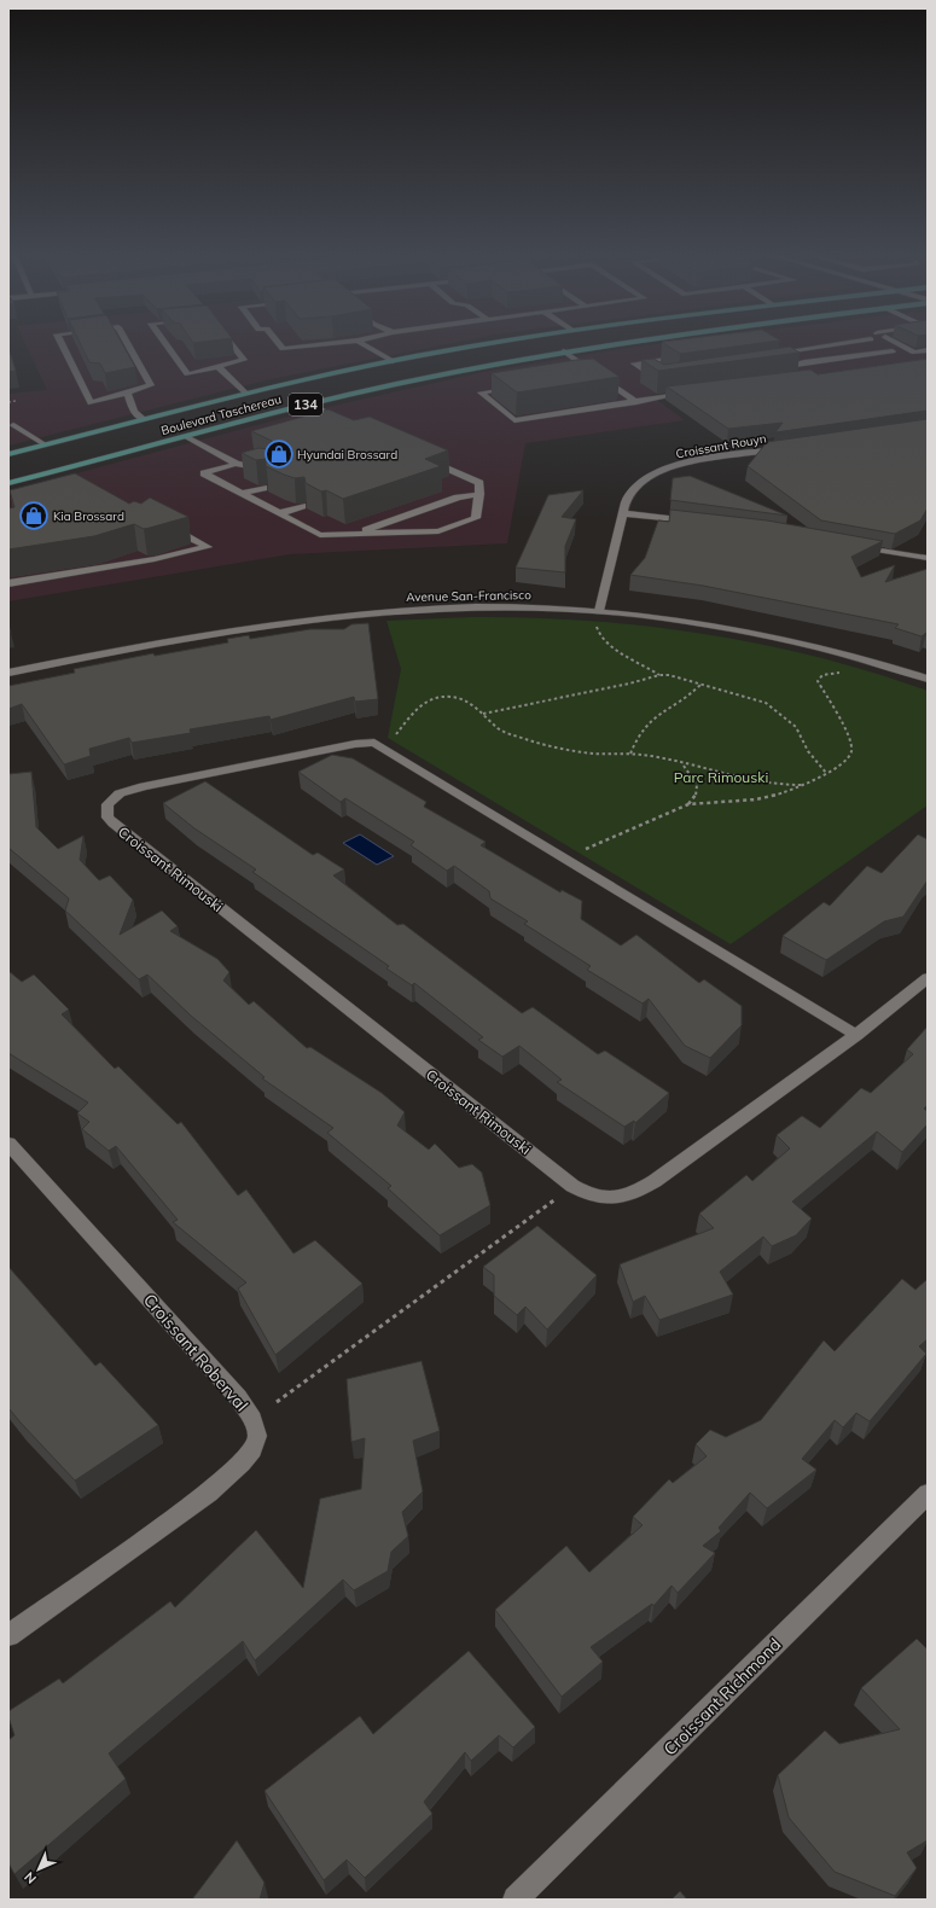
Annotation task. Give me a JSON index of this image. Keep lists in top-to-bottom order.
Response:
{
  "streets": {
    "main road": ["134", "Boulevard Taschereau"],
    "street": [
      "Croissant Rouyn",
      "Avenue San-Francisco",
      "Croissant Rimouski",
      "Croissant Roberval",
      "Croissant Richmond"
    ]
  },
  "crossings": [
    ["Croissant Rouyn", "Avenue San-Francisco"]
  ],
  "parks": ["Parc Rimouski"],
  "places": {
    "shop": ["Hyundai Brossard", "Kia Brossard"]
  },
  "north": "bottom left"
}
